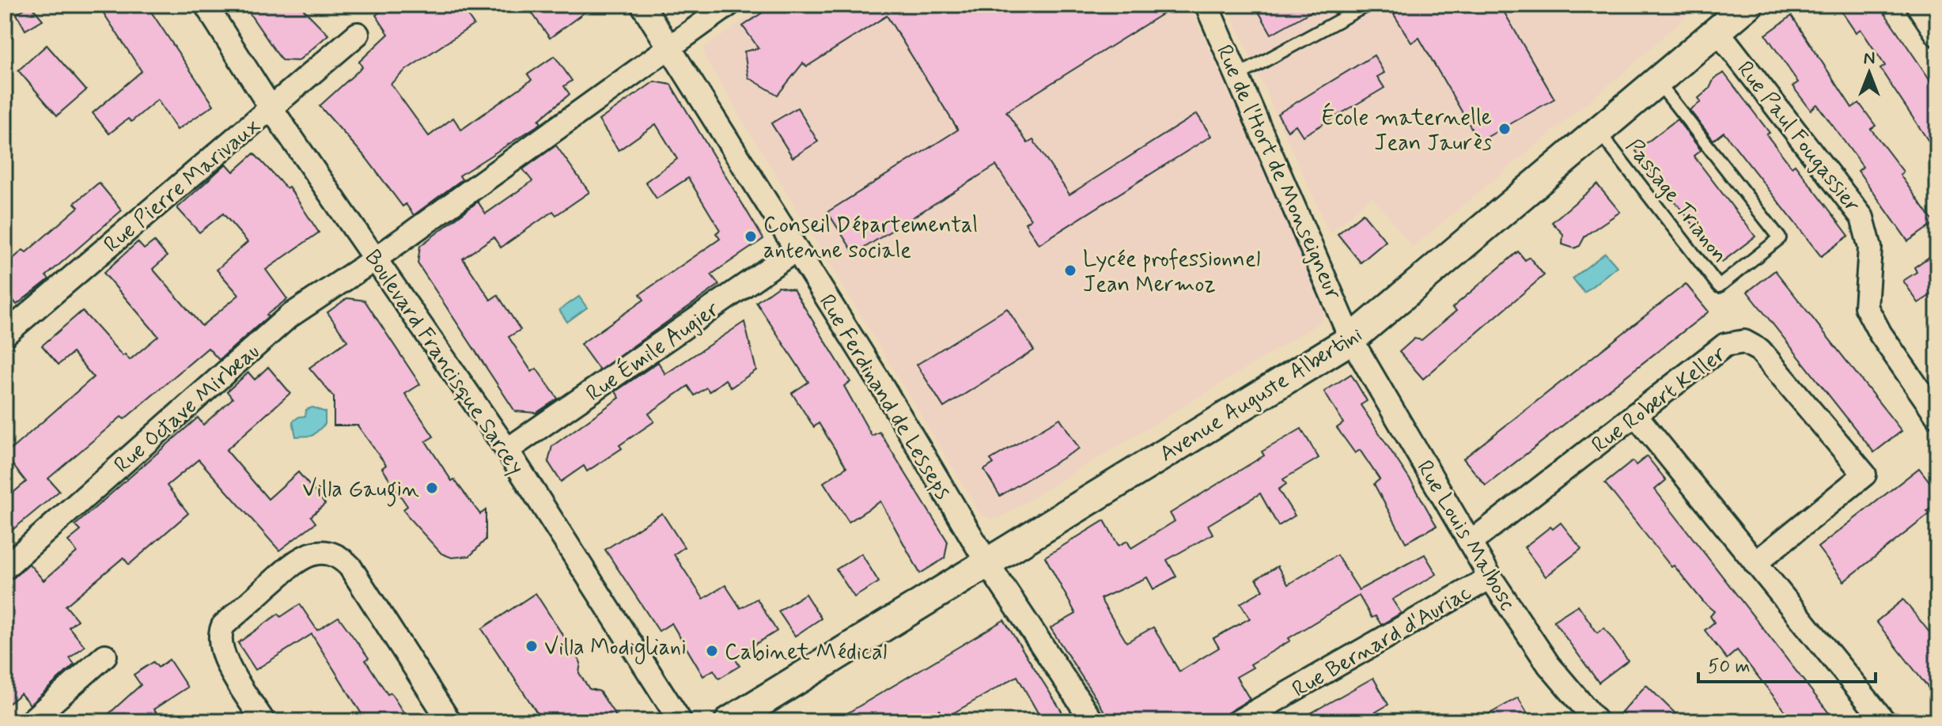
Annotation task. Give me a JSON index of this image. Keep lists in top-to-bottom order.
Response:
{
  "streets": {
    "street": [
      "Rue Paul Fougassier",
      "Rue de l'Hort de Monseigneur",
      "Rue Pierre Marivaux",
      "Rue Émile Augier",
      "Boulevard Francisque Sarcey",
      "Avenue Auguste Albertini",
      "Rue Ferdinand de Lesseps",
      "Rue Robert Keller",
      "Rue Octave Mirbeau",
      "Rue Louis Malbosc",
      "Rue Bernard d'Auriac"
    ],
    "lane": ["Passage Trianon"]
  },
  "crossings": [
    ["Rue Paul Fougassier", "Avenue Auguste Albertini"],
    ["Rue de l'Hort de Monseigneur", "Avenue Auguste Albertini"],
    ["Rue de l'Hort de Monseigneur", "Rue Louis Malbosc"],
    ["Rue Pierre Marivaux", "Boulevard Francisque Sarcey"],
    ["Passage Trianon", "Avenue Auguste Albertini"],
    ["Rue Émile Augier", "Boulevard Francisque Sarcey"],
    ["Rue Émile Augier", "Rue Ferdinand de Lesseps"],
    ["Boulevard Francisque Sarcey", "Rue Octave Mirbeau"],
    ["Avenue Auguste Albertini", "Rue Ferdinand de Lesseps"],
    ["Avenue Auguste Albertini", "Rue Louis Malbosc"],
    ["Rue Ferdinand de Lesseps", "Rue Octave Mirbeau"],
    ["Rue Robert Keller", "Rue Louis Malbosc"],
    ["Rue Louis Malbosc", "Rue Bernard d'Auriac"]
  ],
  "places": [
    "École maternelle Jean Jaurès",
    "Conseil Départemental antenne sociale",
    "Lycée professionnel Jean Mermoz",
    "Villa Gaugin",
    "Villa Modigliani",
    "Cabinet Médical"
  ],
  "scale_bar": "50 m",
  "north": "top"
}
